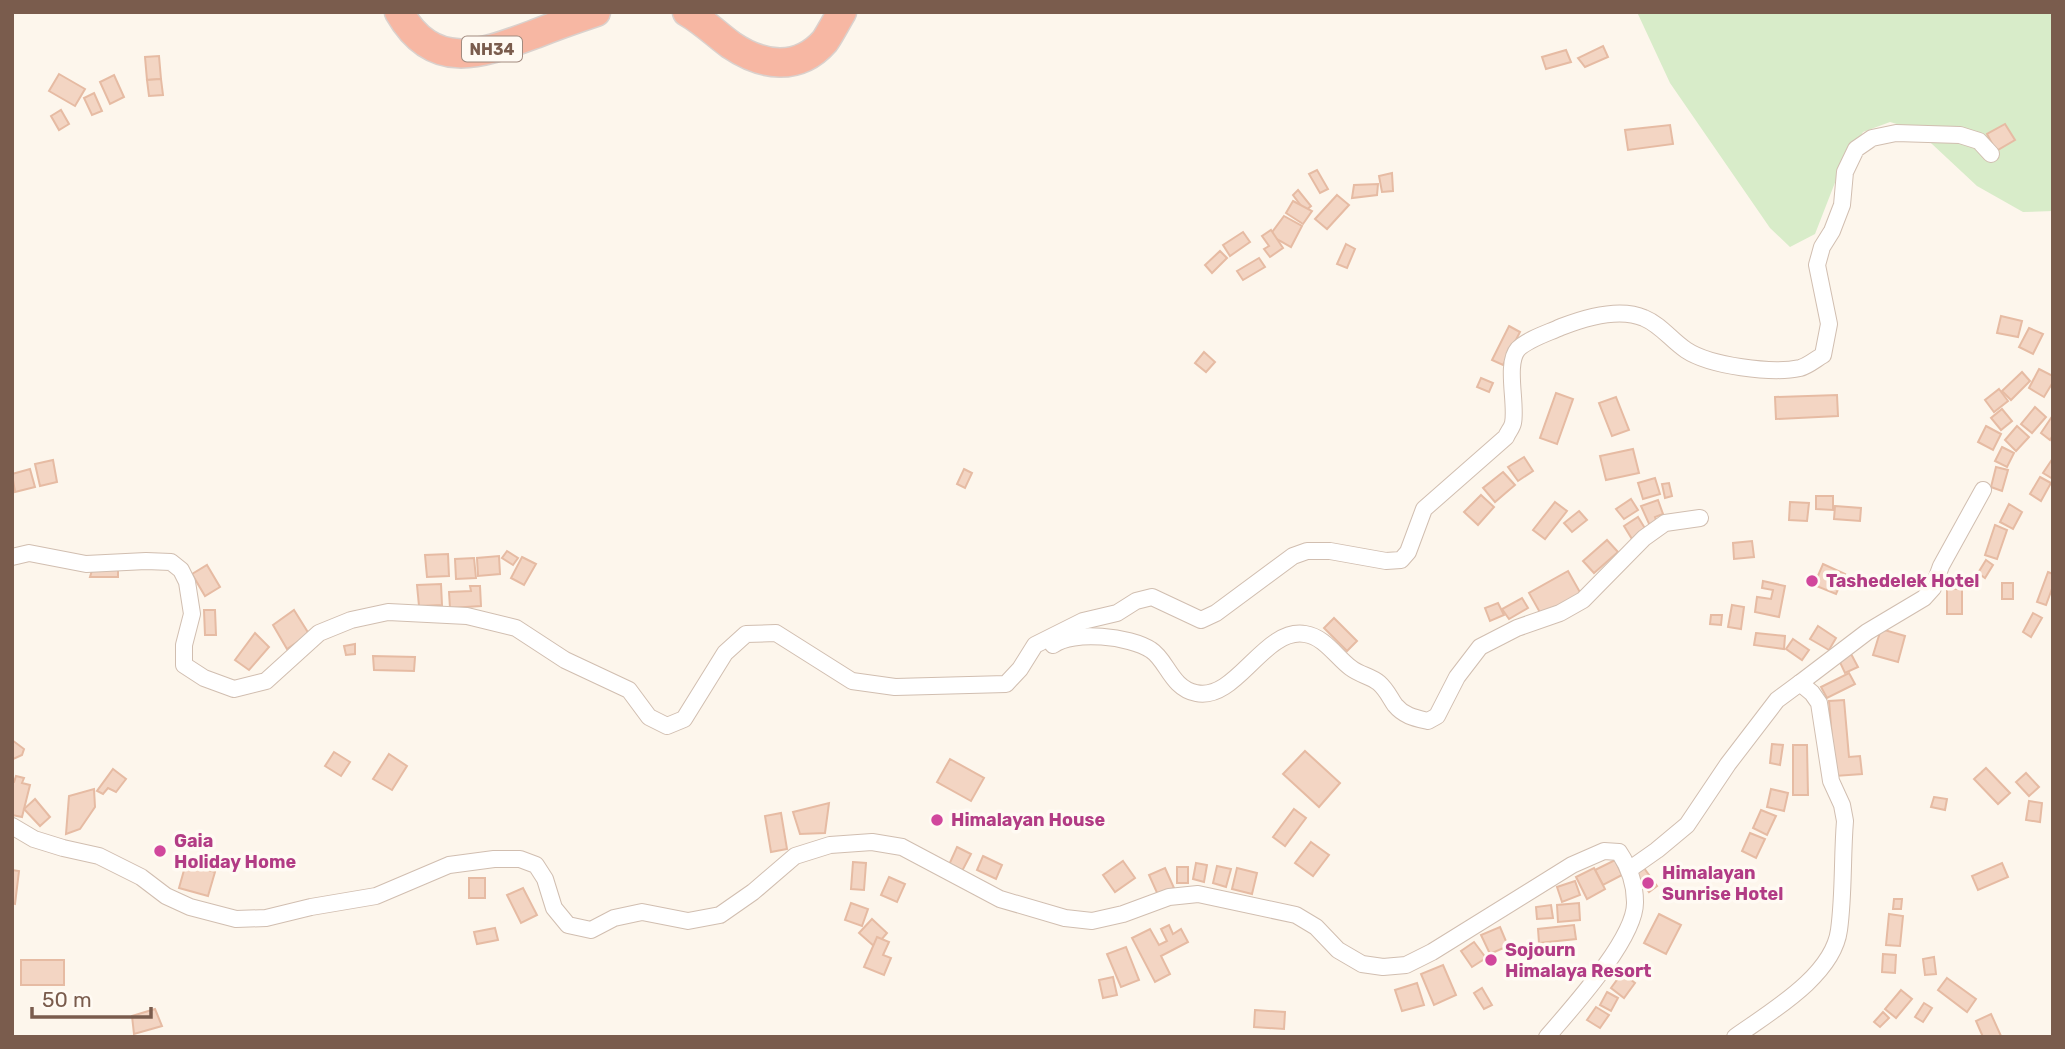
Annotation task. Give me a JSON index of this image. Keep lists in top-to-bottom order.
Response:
{
  "streets": {
    "highway": ["NH34"]
  },
  "places": [
    "Tashedelek Hotel",
    "Himalayan House",
    "Gaia Holiday Home",
    "Himalayan Sunrise Hotel",
    "Sojourn Himalaya Resort"
  ],
  "scale_bar": "50 m"
}
